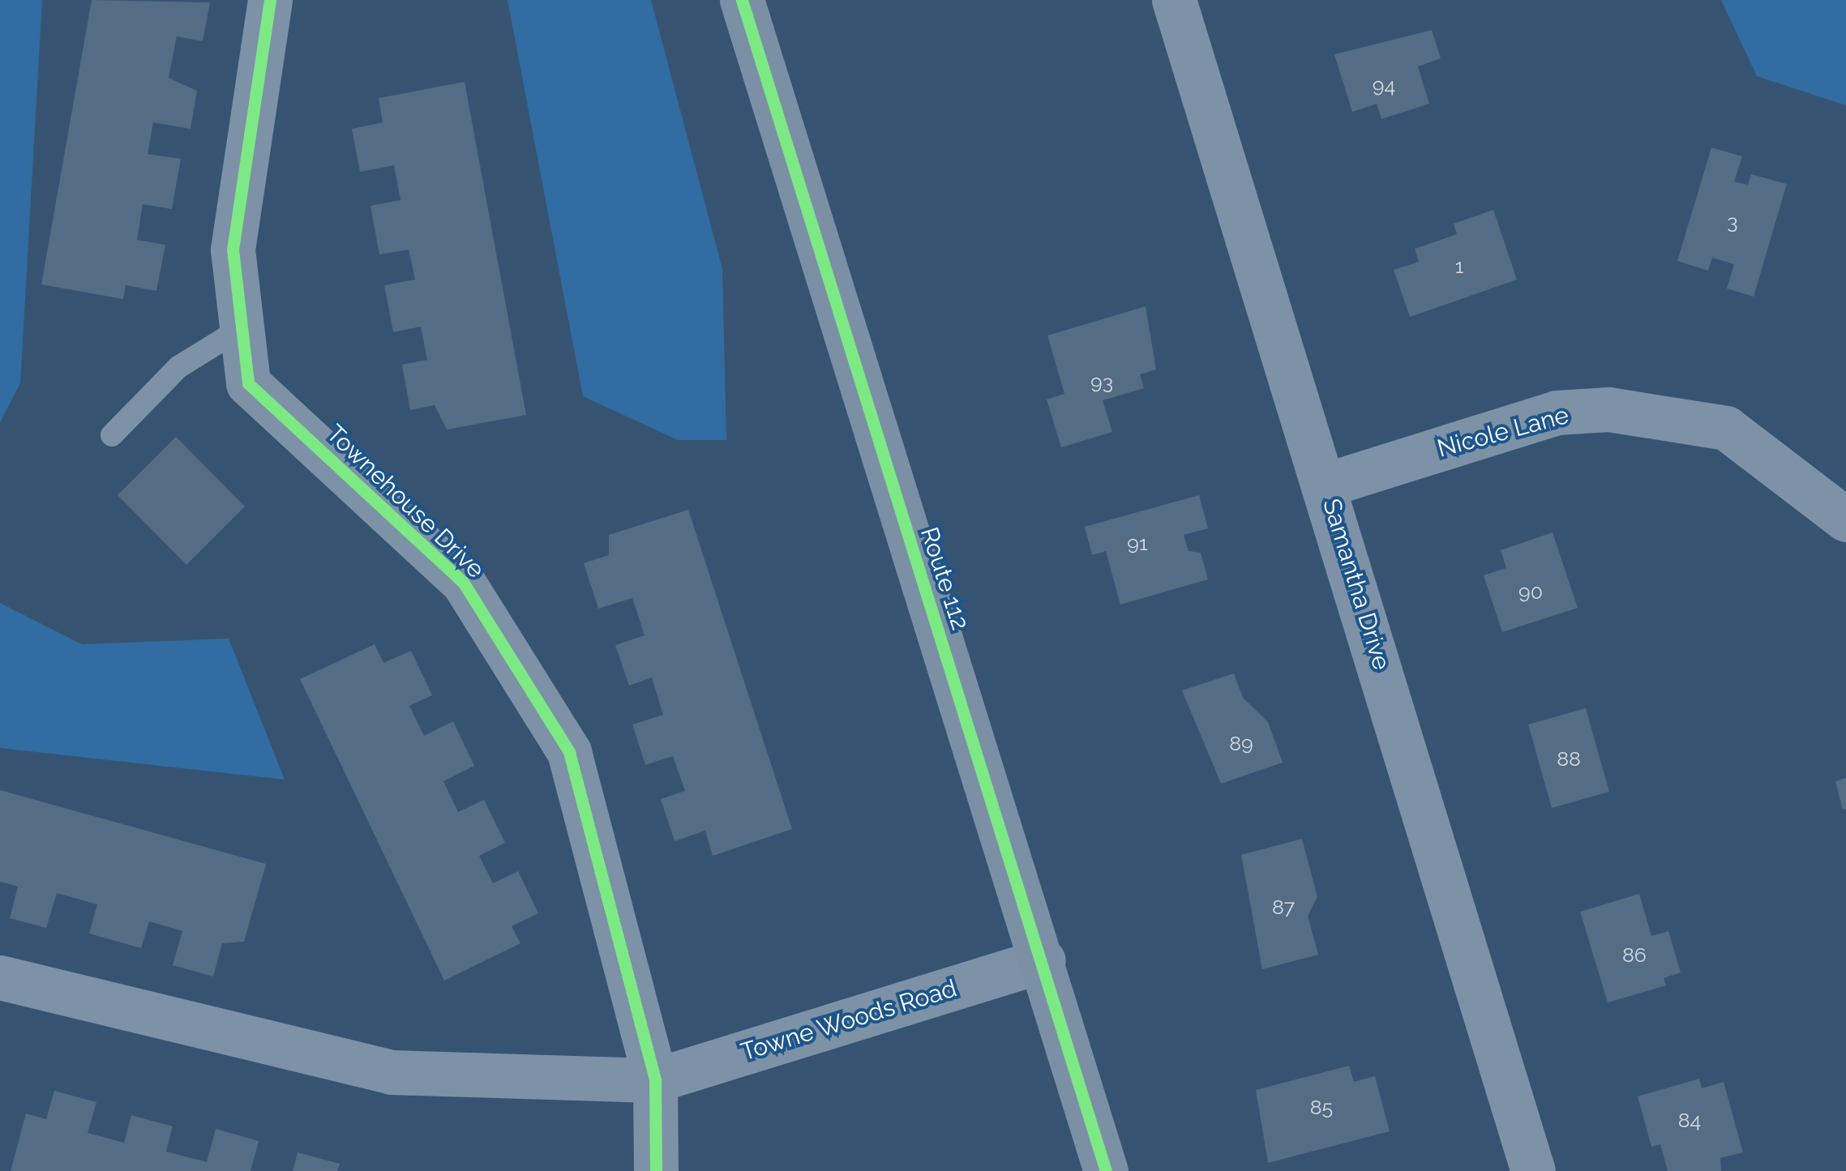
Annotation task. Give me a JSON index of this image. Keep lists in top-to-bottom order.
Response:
{
  "streets": {
    "main road": ["Route 112"],
    "street": [
      "Nicole Lane",
      "Townehouse Drive",
      "Samantha Drive",
      "Towne Woods Road"
    ]
  },
  "crossings": [
    ["Nicole Lane", "Samantha Drive"],
    ["Townehouse Drive", "Towne Woods Road"],
    ["Route 112", "Towne Woods Road"]
  ],
  "house_numbers": [
    "94",
    "3",
    "1",
    "93",
    "91",
    "90",
    "89",
    "88",
    "87",
    "86",
    "85",
    "84"
  ]
}
